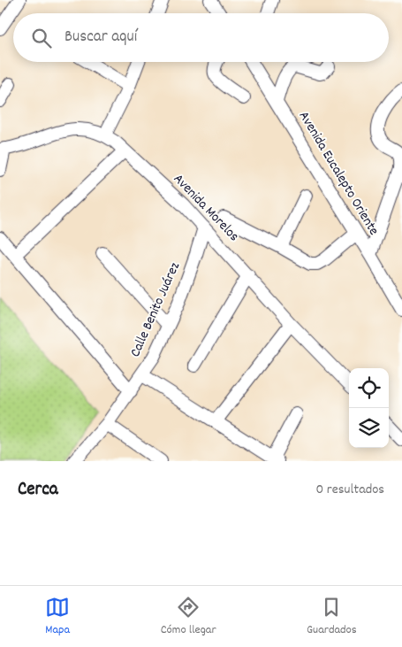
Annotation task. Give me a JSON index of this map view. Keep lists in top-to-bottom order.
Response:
{
  "streets": {
    "street": ["Avenida Eucalepto Oriente", "Avenida Morelos", "Calle Benito Juárez"]
  },
  "crossings": [
    ["Avenida Morelos", "Calle Benito Juárez"]
  ],
  "page": {
    "search": "Buscar aquí",
    "heading": ["Cerca", "0 resultados"],
    "nav": ["Mapa", "Cómo llegar", "Guardados"]
  }
}
